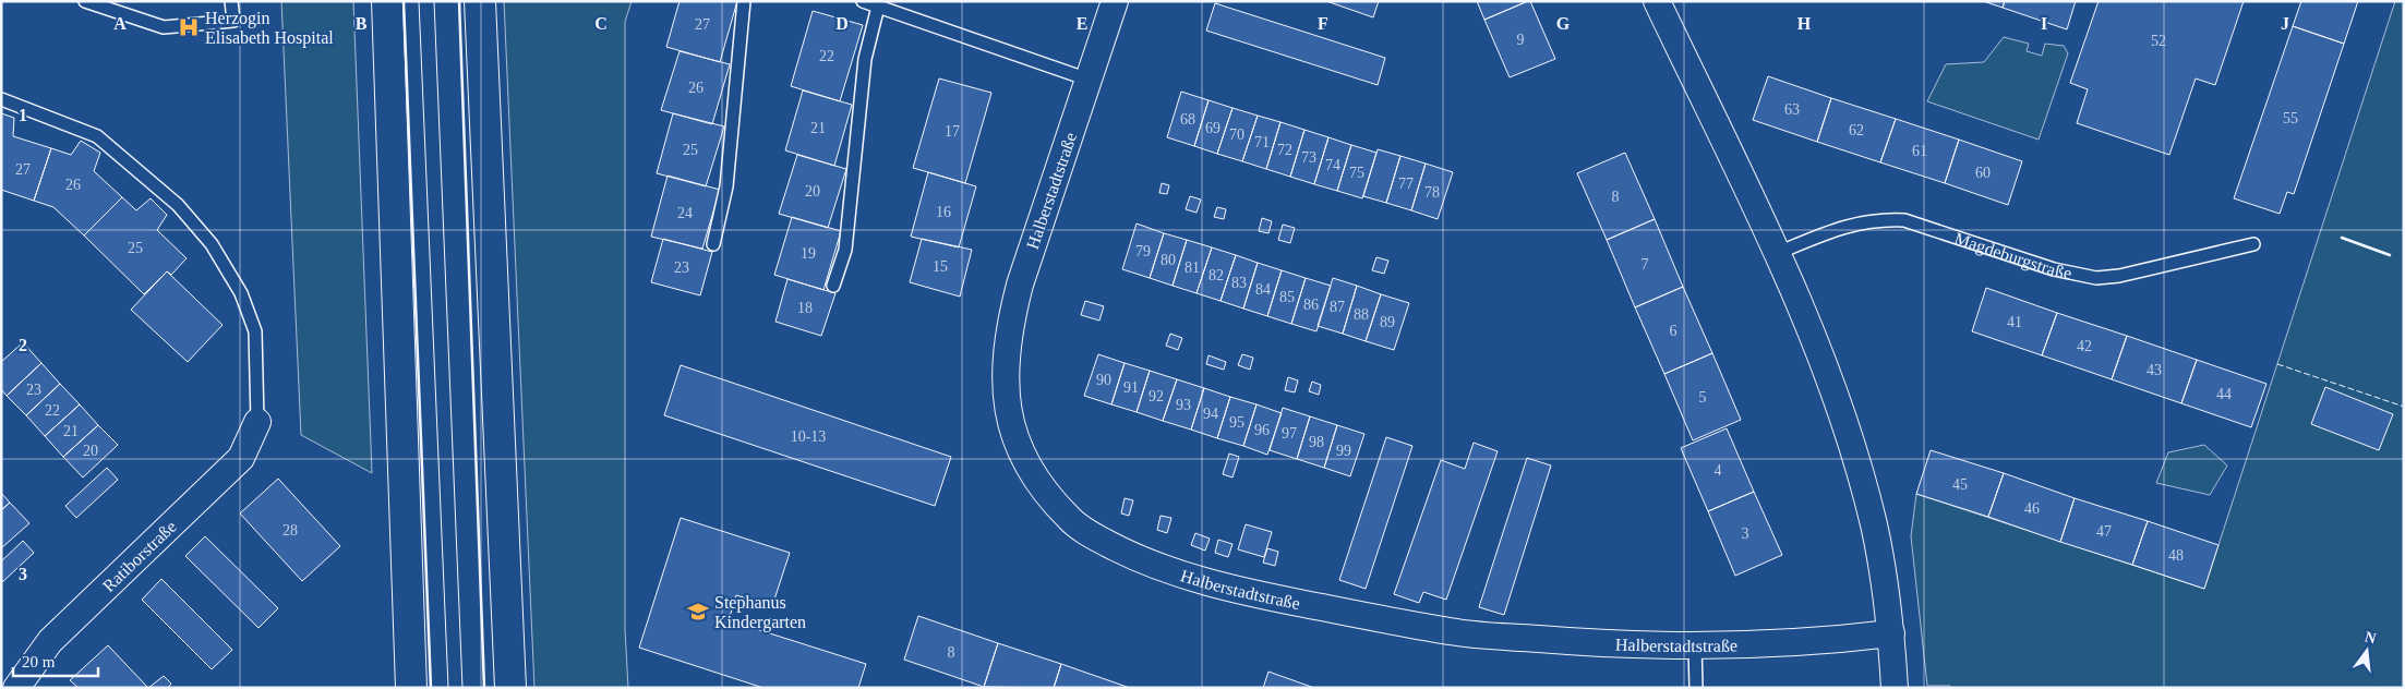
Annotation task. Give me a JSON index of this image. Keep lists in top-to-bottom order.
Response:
{
  "streets": {
    "street": ["Halberstadtstraße", "Ratiborstraße"],
    "lane": ["Magdeburgstraße"]
  },
  "places": {
    "hospital": ["Herzogin Elisabeth Hospital"],
    "school or university": ["Stephanus Kindergarten"]
  },
  "house_numbers": [
    "27",
    "9",
    "52",
    "22",
    "26",
    "63",
    "55",
    "68",
    "21",
    "69",
    "62",
    "17",
    "70",
    "71",
    "25",
    "72",
    "61",
    "73",
    "74",
    "27",
    "75",
    "60",
    "77",
    "26",
    "20",
    "78",
    "8",
    "16",
    "24",
    "25",
    "79",
    "19",
    "80",
    "7",
    "15",
    "23",
    "81",
    "82",
    "83",
    "84",
    "85",
    "86",
    "87",
    "18",
    "88",
    "89",
    "41",
    "6",
    "42",
    "43",
    "90",
    "91",
    "23",
    "44",
    "92",
    "5",
    "93",
    "22",
    "94",
    "95",
    "96",
    "21",
    "97",
    "10-13",
    "98",
    "20",
    "99",
    "4",
    "45",
    "46",
    "28",
    "47",
    "3",
    "48",
    "8"
  ],
  "scale_bar": "20 m",
  "north": "top",
  "grid": {
    "columns": [
      "A",
      "B",
      "C",
      "D",
      "E",
      "F",
      "G",
      "H",
      "I",
      "J"
    ],
    "rows": ["1", "2", "3"]
  }
}
